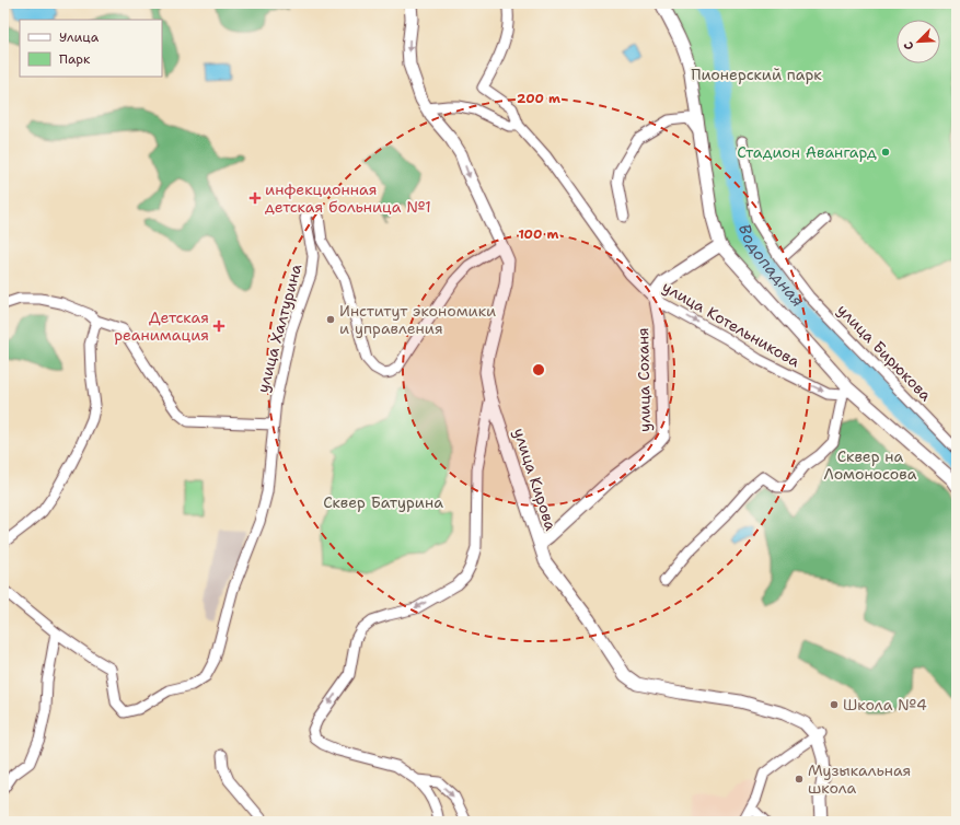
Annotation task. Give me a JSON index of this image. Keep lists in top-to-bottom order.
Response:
{
  "streets": {
    "main road": ["улица Соханя", "улица Кирова"],
    "street": ["улица Котельникова", "улица Халтурина", "улица Бирюкова"]
  },
  "crossings": [
    ["улица Котельникова", "улица Соханя"],
    ["улица Халтурина", "улица Кирова"],
    ["улица Соханя", "улица Кирова"]
  ],
  "one_way": ["улица Котельникова"],
  "water": ["Водопадная"],
  "parks": ["Пионерский парк", "Сквер на Ломоносова", "Сквер Батурина"],
  "places": {
    "other": [
      "Стадион Авангард",
      "Институт экономики и управления",
      "Школа №4",
      "Музыкальная школа"
    ],
    "health": ["инфекционная детская больница №1", "Детская реанимация"]
  },
  "legend": ["Улица", "Парк"],
  "north": "bottom left",
  "rings": ["200 m", "100 m"]
}
